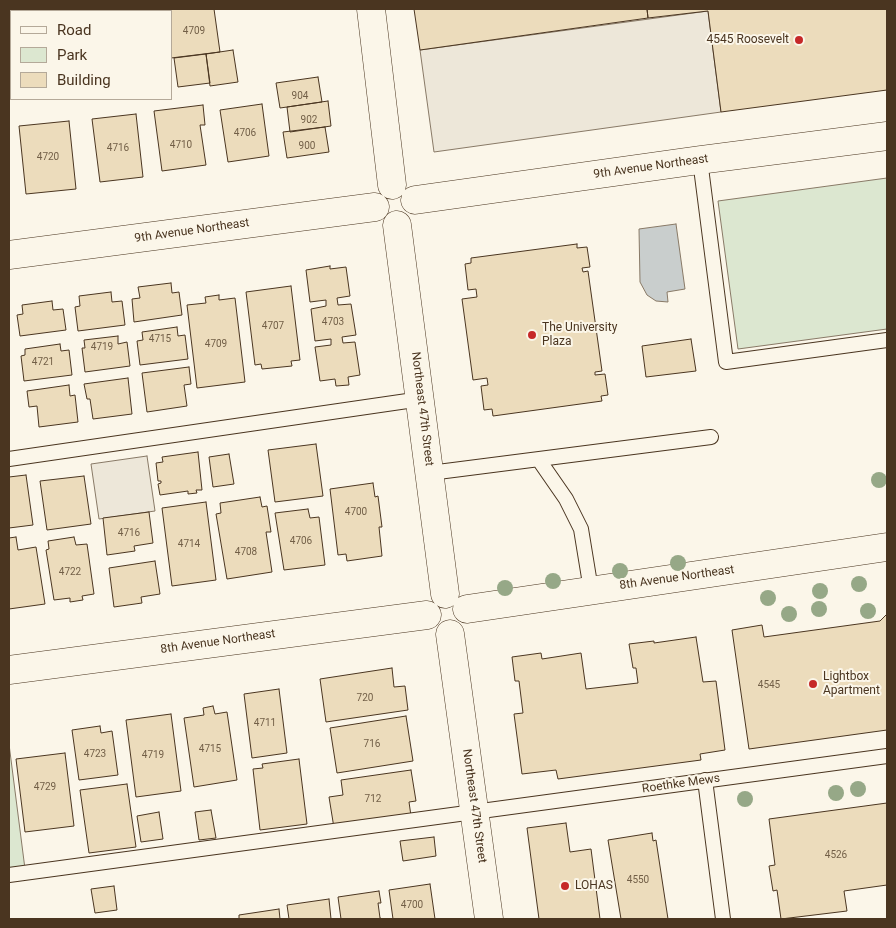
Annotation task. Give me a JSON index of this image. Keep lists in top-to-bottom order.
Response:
{
  "streets": {
    "street": ["9th Avenue Northeast", "Northeast 47th Street", "8th Avenue Northeast"],
    "lane": ["Roethke Mews"]
  },
  "crossings": [
    ["9th Avenue Northeast", "Northeast 47th Street"],
    ["Northeast 47th Street", "8th Avenue Northeast"],
    ["Northeast 47th Street", "Roethke Mews"]
  ],
  "places": [
    "4545 Roosevelt",
    "The University Plaza",
    "Lightbox Apartment",
    "LOHAS"
  ],
  "house_numbers": [
    "4709",
    "904",
    "902",
    "4706",
    "4710",
    "900",
    "4716",
    "4720",
    "4703",
    "4707",
    "4715",
    "4709",
    "4719",
    "4721",
    "4700",
    "4716",
    "4706",
    "4714",
    "4708",
    "4722",
    "4545",
    "720",
    "4711",
    "716",
    "4715",
    "4723",
    "4719",
    "4729",
    "712",
    "4526",
    "4550",
    "4700"
  ],
  "legend": ["Road", "Park", "Building"]
}
